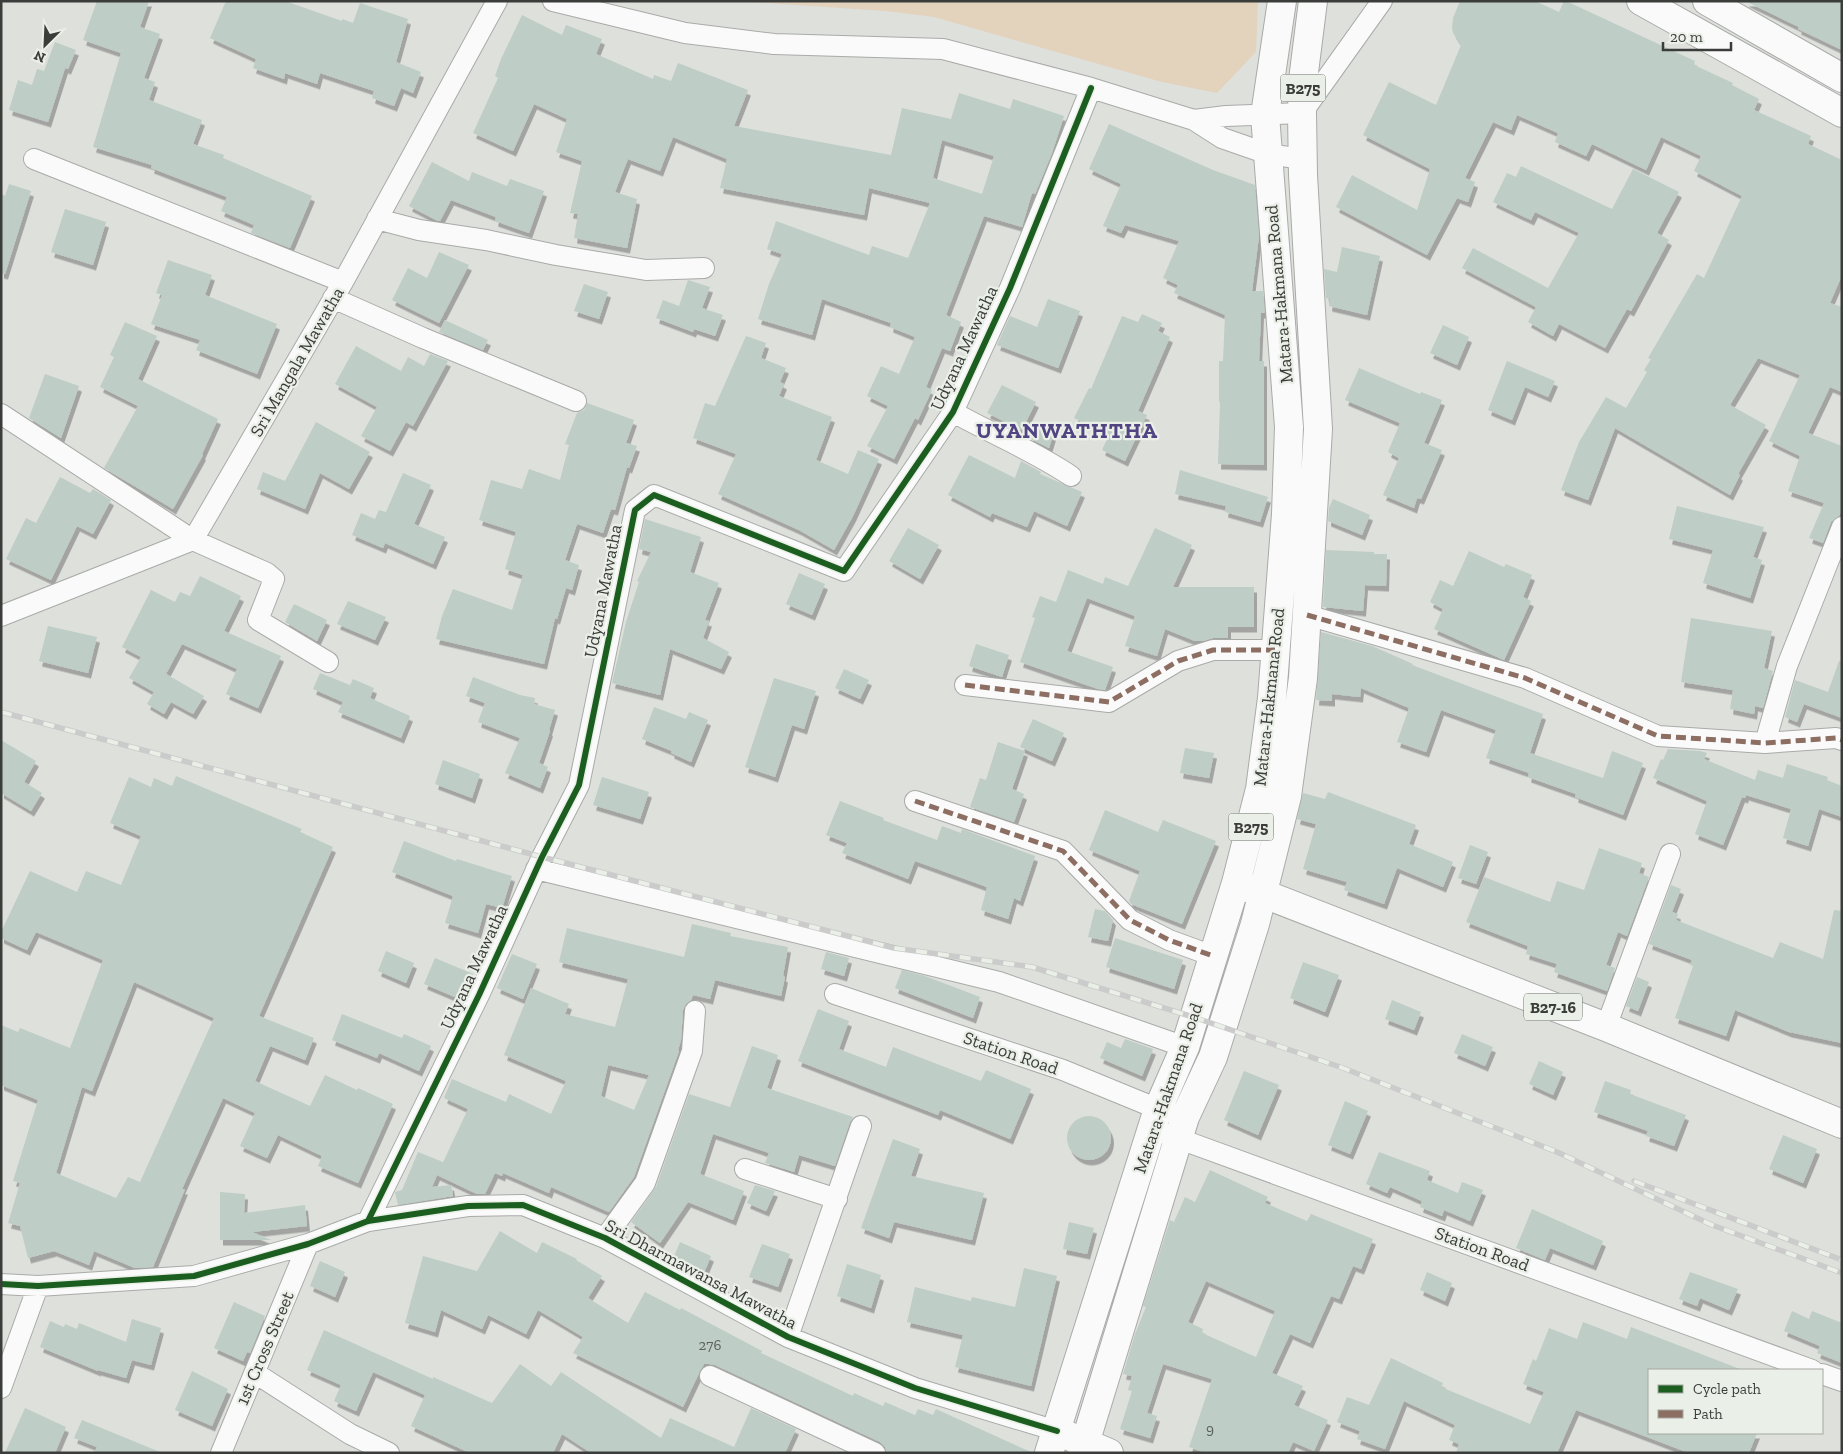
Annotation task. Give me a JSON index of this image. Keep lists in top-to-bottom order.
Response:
{
  "streets": {
    "main road": ["B275", "Matara-Hakmana Road", "B27-16"],
    "street": [
      "Udyana Mawatha",
      "Sri Mangala Mawatha",
      "Station Road",
      "Sri Dharmawansa Mawatha",
      "1st Cross Street"
    ]
  },
  "crossings": [
    ["Matara-Hakmana Road", "B27-16"],
    ["Matara-Hakmana Road", "Station Road"],
    ["Matara-Hakmana Road", "Sri Dharmawansa Mawatha"],
    ["Udyana Mawatha", "Sri Dharmawansa Mawatha"],
    ["Sri Dharmawansa Mawatha", "1st Cross Street"]
  ],
  "districts": ["UYANWATHTHA"],
  "house_numbers": ["276", "9"],
  "legend": ["Cycle path", "Path"],
  "scale_bar": "20 m",
  "north": "bottom left"
}
